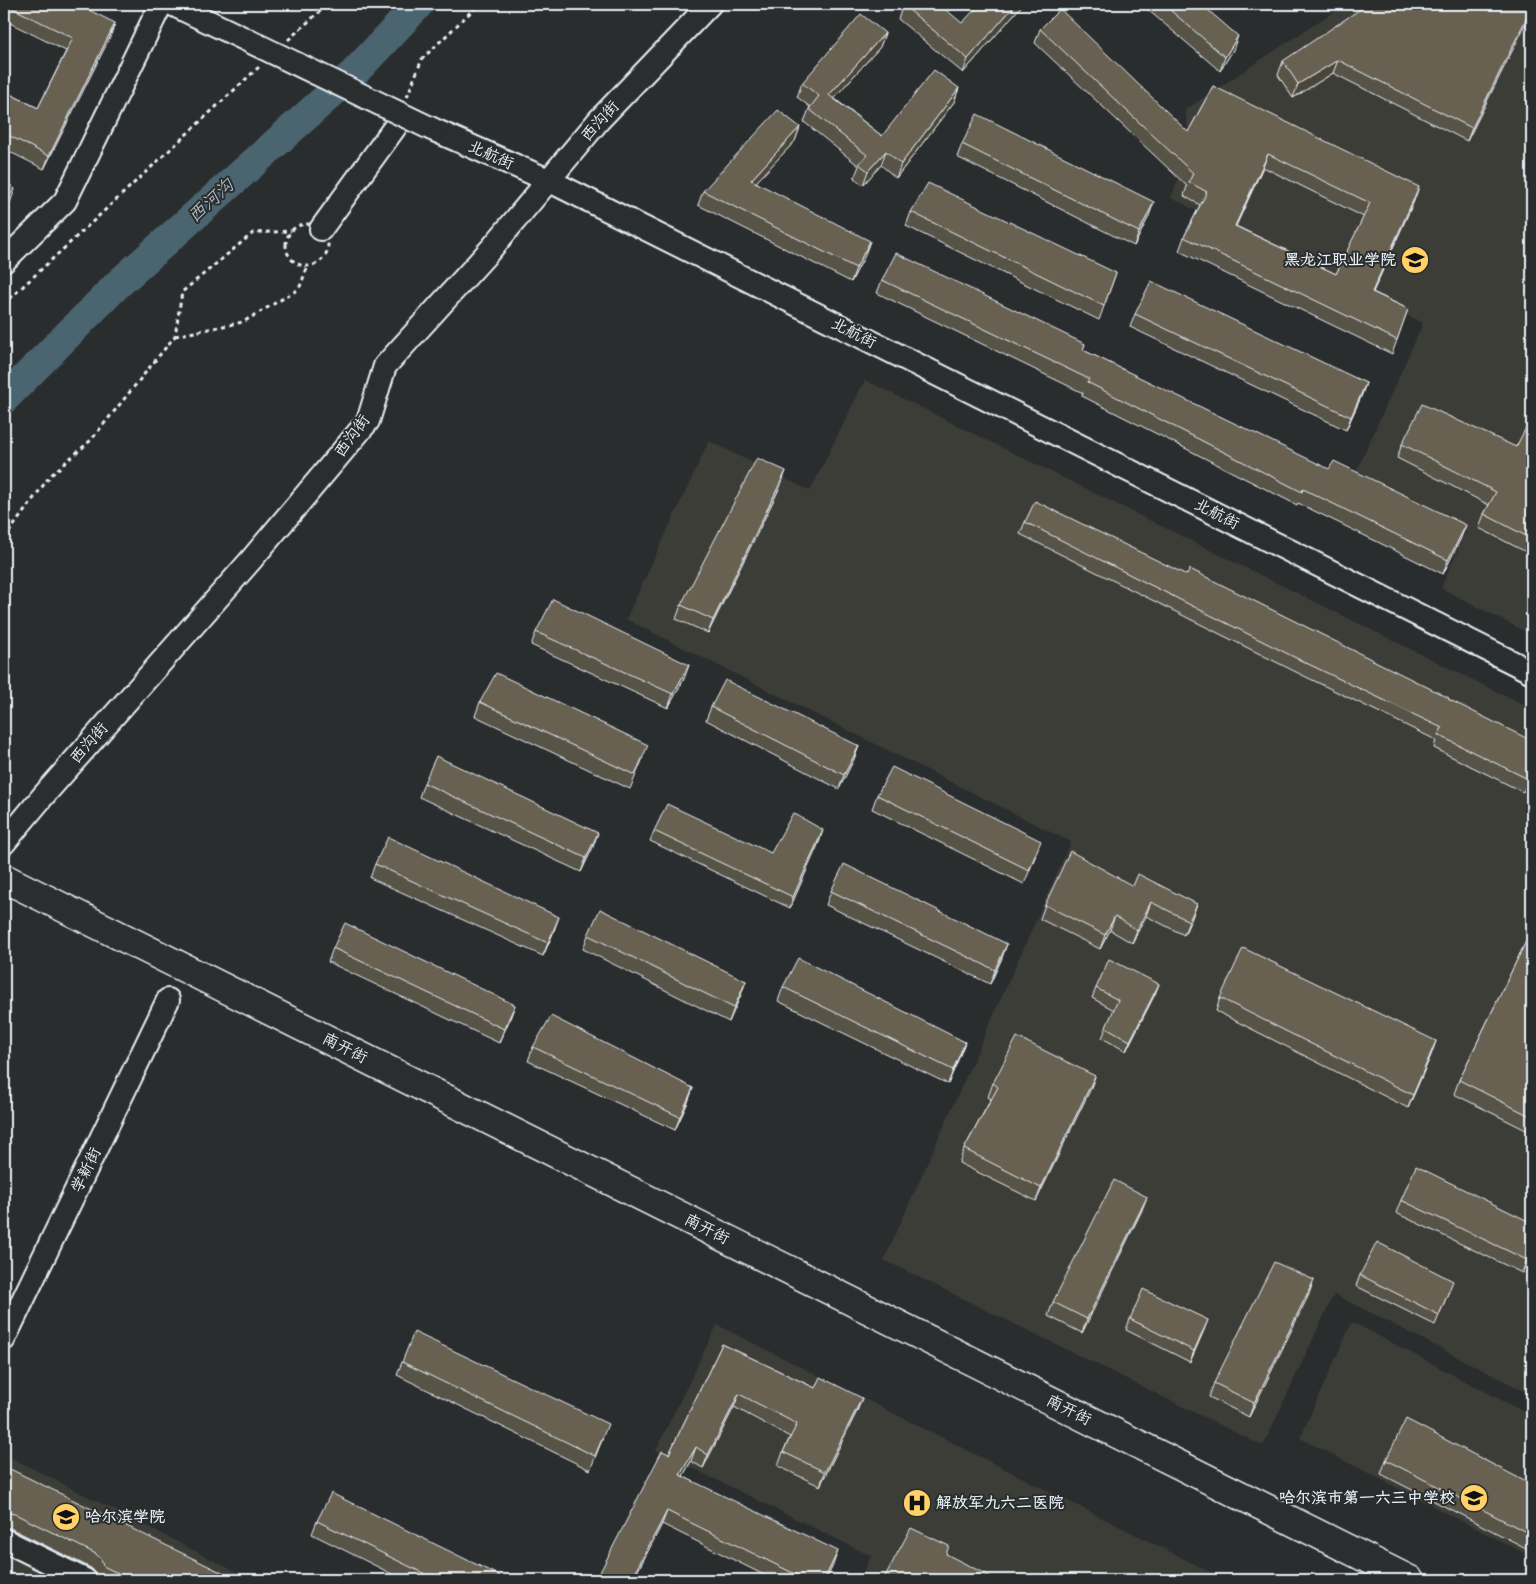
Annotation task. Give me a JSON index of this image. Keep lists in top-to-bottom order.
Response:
{
  "streets": {
    "main road": ["南开街"],
    "street": ["西沟街", "北航街", "学新街"]
  },
  "crossings": [
    ["西沟街", "北航街"]
  ],
  "water": ["西河沟"],
  "places": {
    "school or university": ["黑龙江职业学院", "哈尔滨市第一六三中学校", "哈尔滨学院"],
    "hospital": ["解放军九六二医院"]
  }
}
